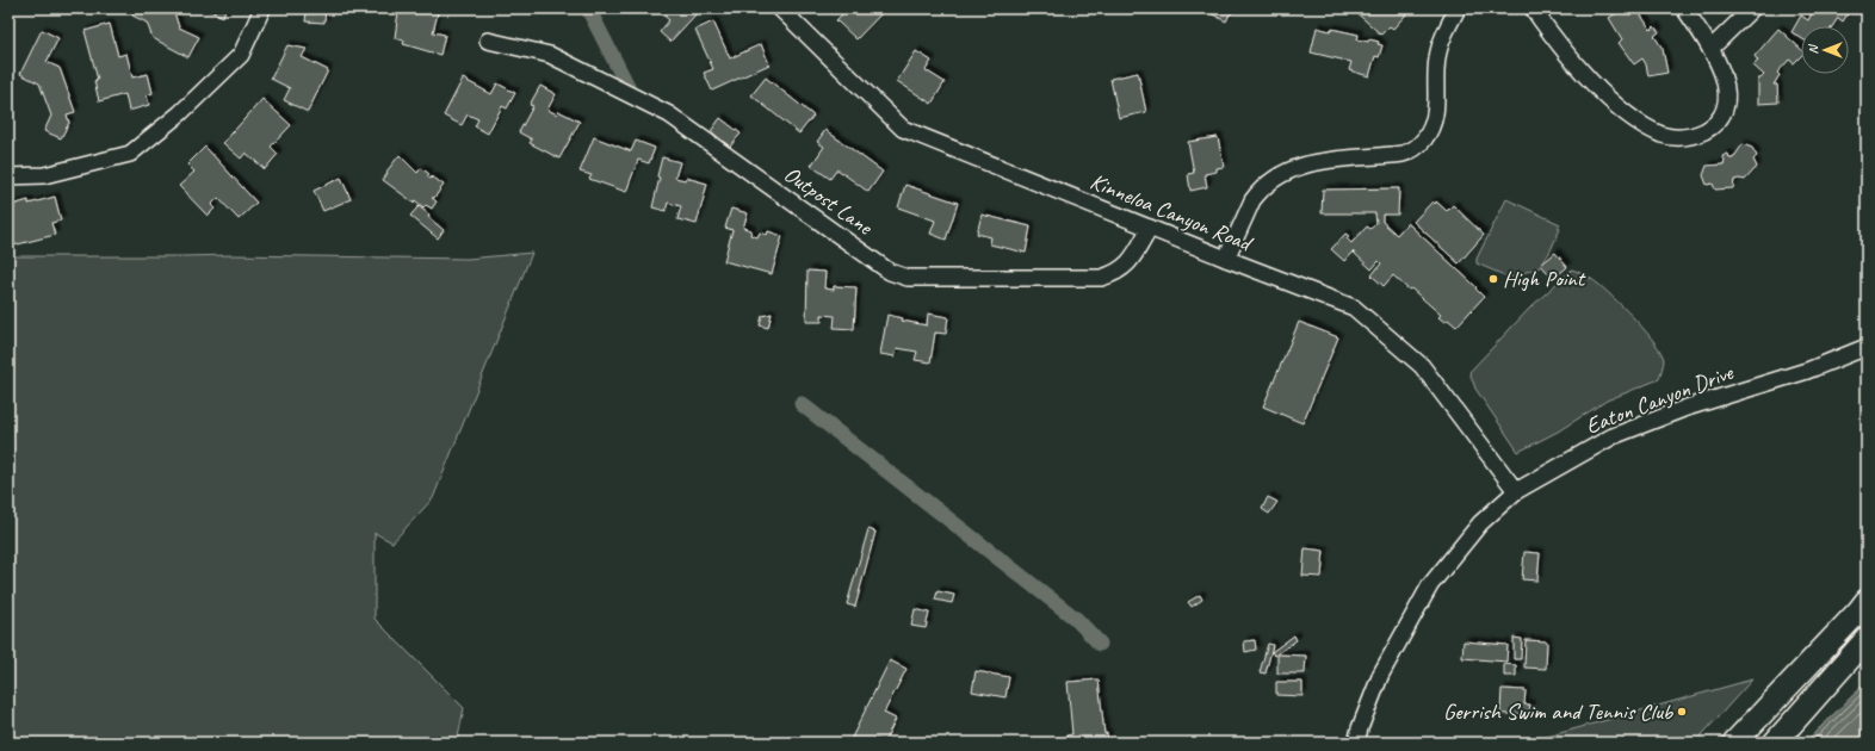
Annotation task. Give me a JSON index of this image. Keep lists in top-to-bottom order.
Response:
{
  "streets": {
    "street": ["Outpost Lane", "Kinneloa Canyon Road", "Eaton Canyon Drive"]
  },
  "crossings": [
    ["Outpost Lane", "Kinneloa Canyon Road"],
    ["Kinneloa Canyon Road", "Eaton Canyon Drive"]
  ],
  "places": ["High Point", "Gerrish Swim and Tennis Club"],
  "north": "left"
}
